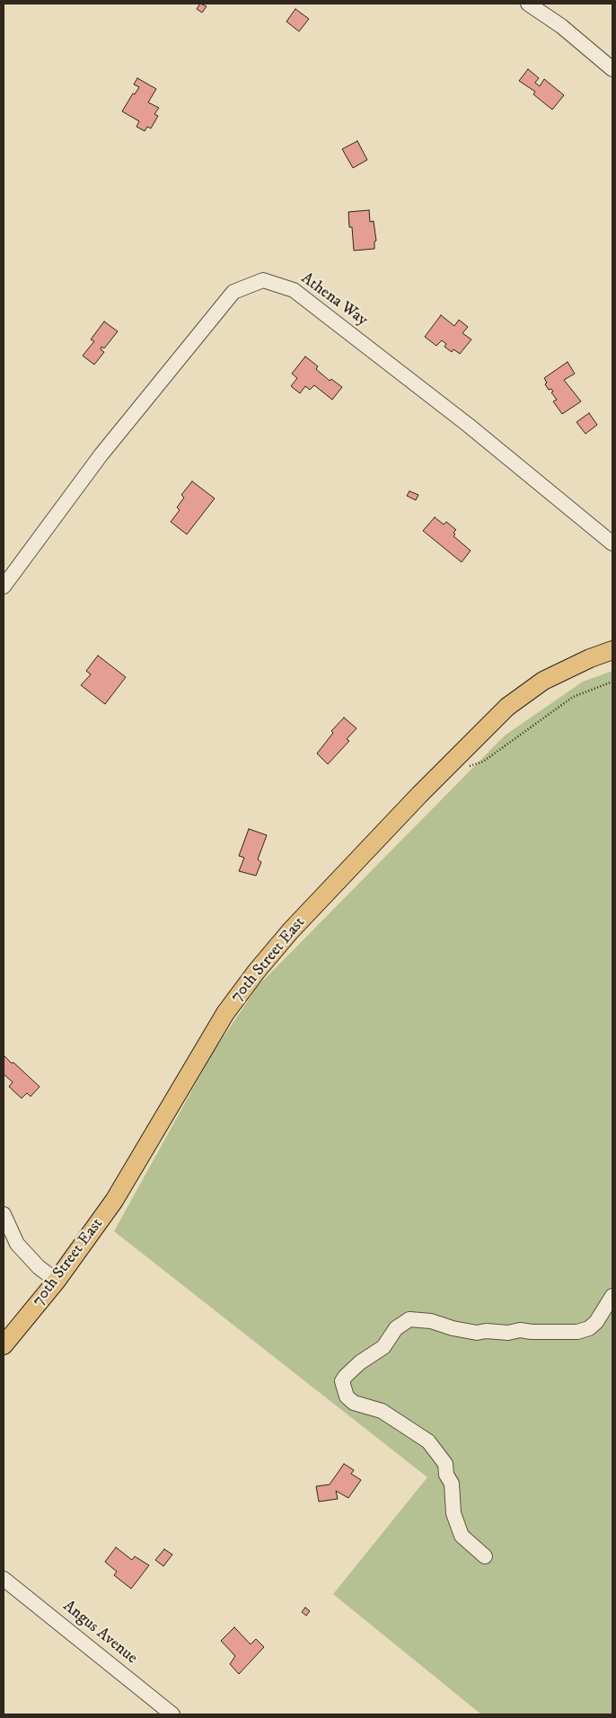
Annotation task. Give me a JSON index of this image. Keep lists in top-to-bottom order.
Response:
{
  "streets": {
    "main road": ["70th Street East"],
    "street": ["Athena Way", "Angus Avenue"]
  }
}
